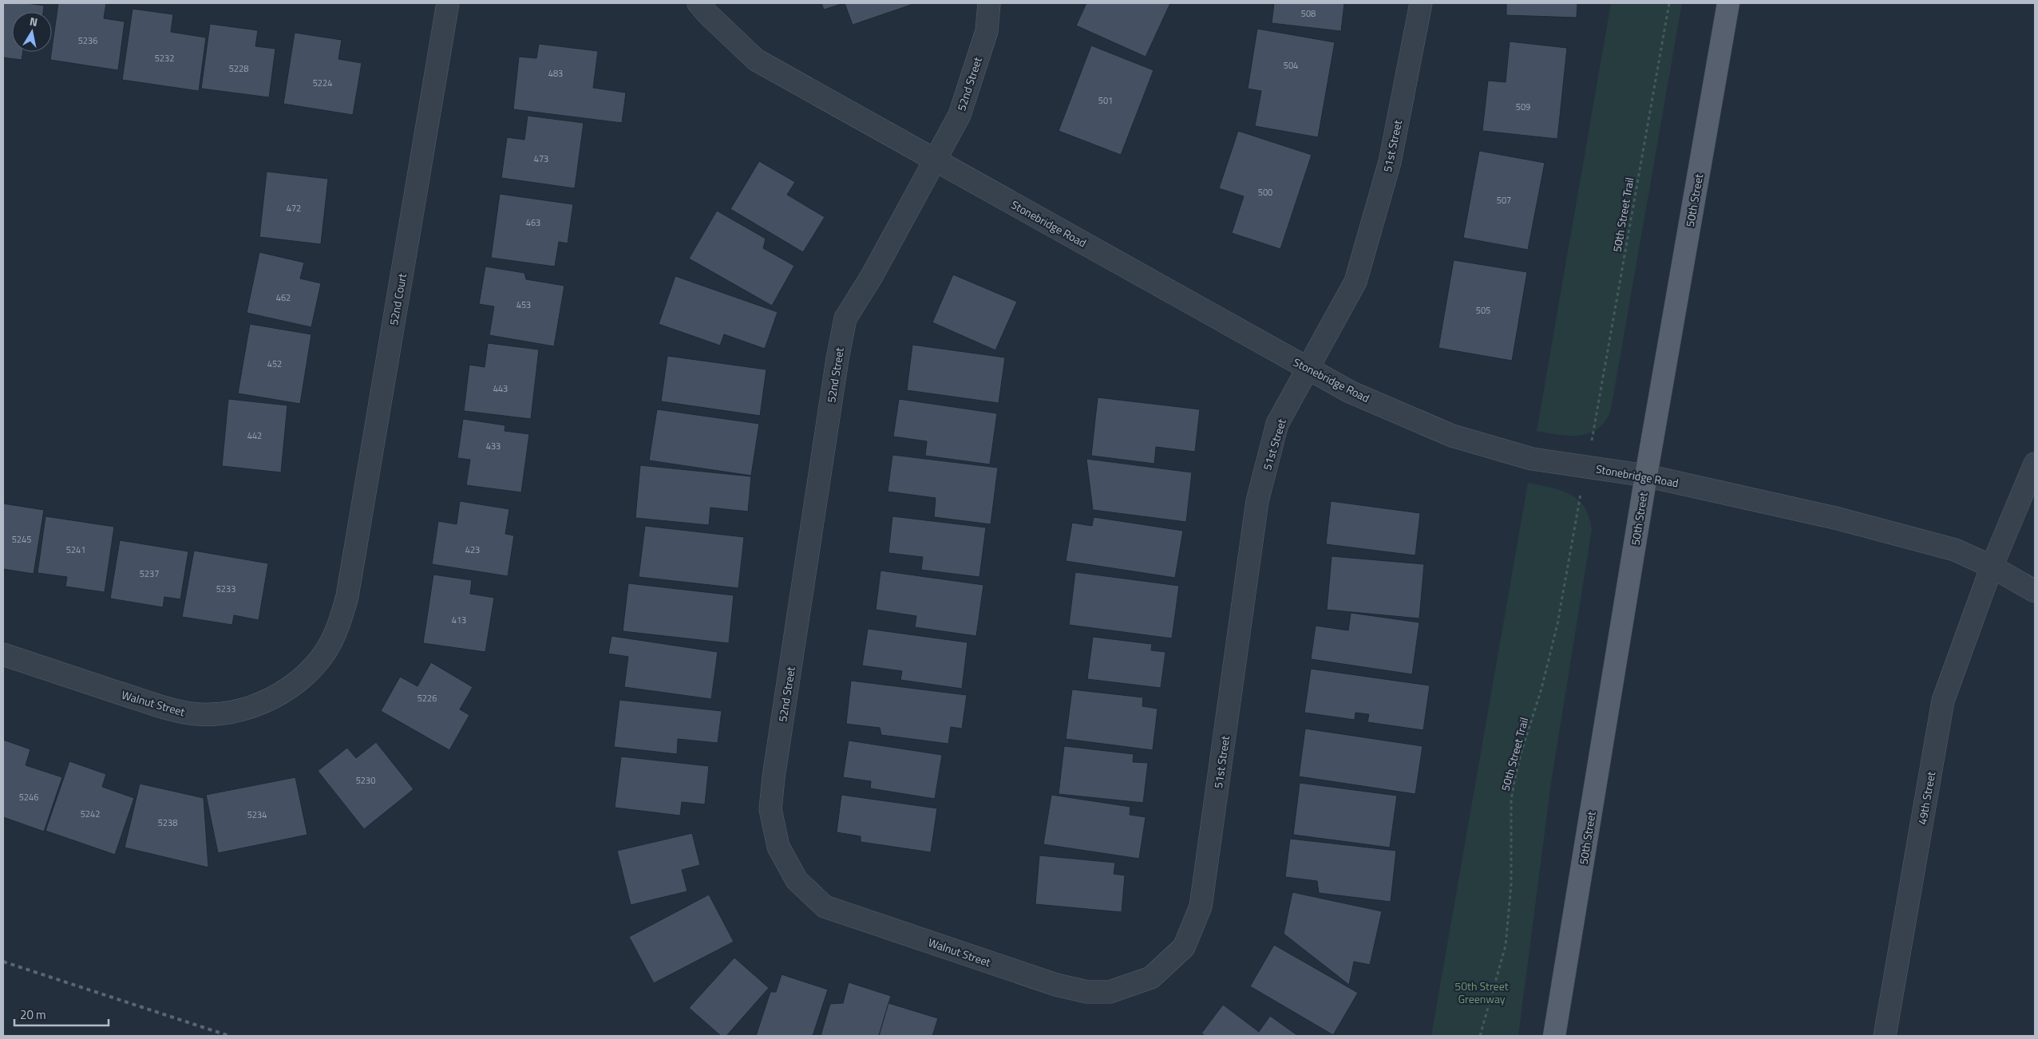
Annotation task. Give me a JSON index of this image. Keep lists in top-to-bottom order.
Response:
{
  "streets": {
    "main road": ["50th Street"],
    "street": [
      "52nd Street",
      "51st Street",
      "Stonebridge Road",
      "52nd Court",
      "Walnut Street",
      "49th Street"
    ],
    "path": ["50th Street Trail"]
  },
  "crossings": [
    ["52nd Street", "Stonebridge Road"],
    ["52nd Street", "Walnut Street"],
    ["51st Street", "Stonebridge Road"],
    ["51st Street", "Walnut Street"],
    ["50th Street", "Stonebridge Road"],
    ["Stonebridge Road", "49th Street"],
    ["52nd Court", "Walnut Street"]
  ],
  "parks": ["50th Street Greenway"],
  "house_numbers": [
    "508",
    "5236",
    "5232",
    "504",
    "5228",
    "483",
    "5224",
    "501",
    "509",
    "473",
    "500",
    "507",
    "472",
    "463",
    "462",
    "453",
    "505",
    "452",
    "443",
    "442",
    "433",
    "5245",
    "5241",
    "423",
    "5237",
    "5233",
    "413",
    "5226",
    "5230",
    "5246",
    "5242",
    "5234",
    "5238"
  ],
  "scale_bar": "20 m",
  "north": "top"
}
